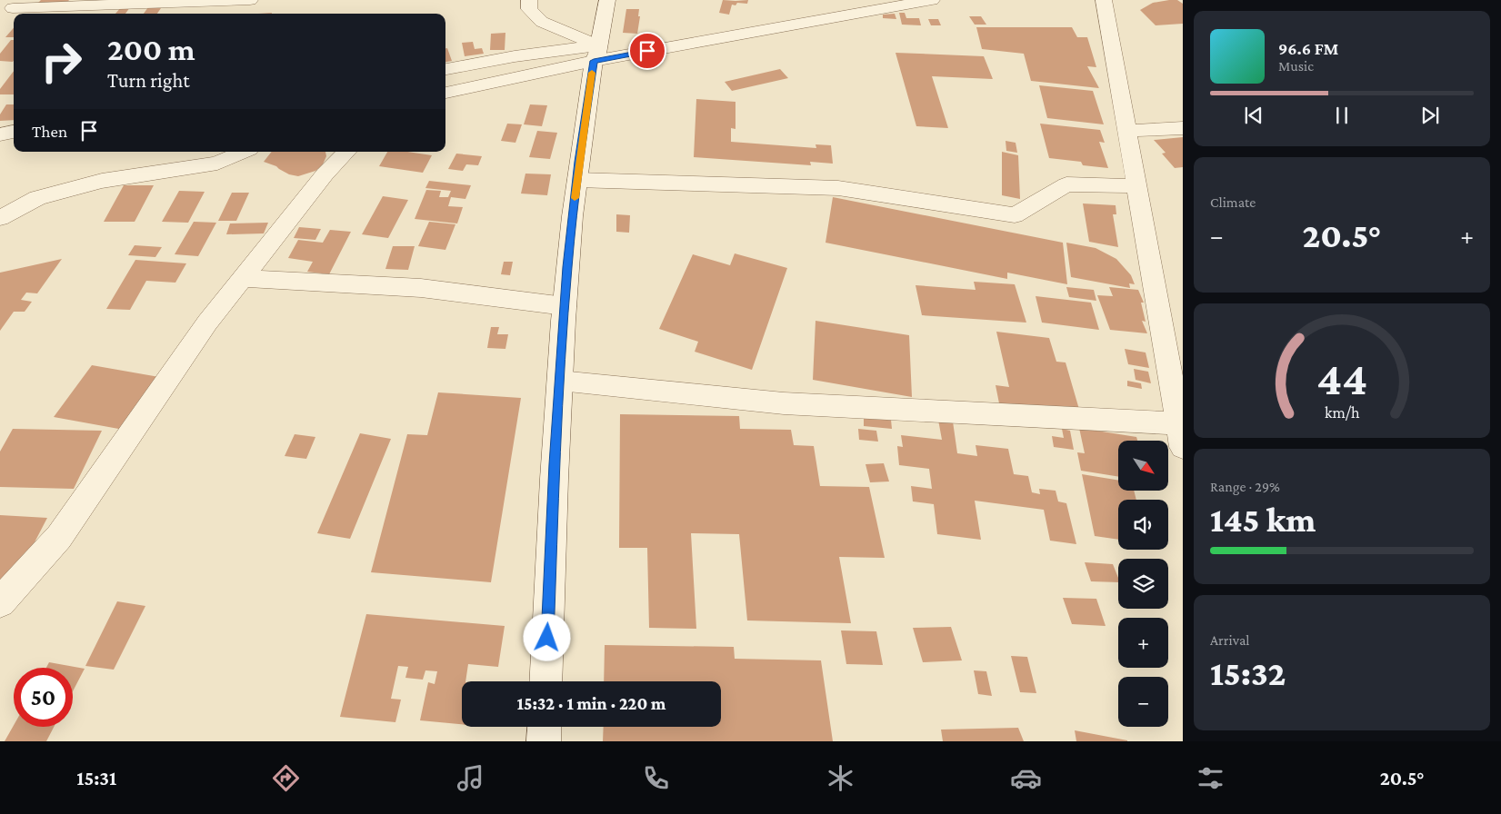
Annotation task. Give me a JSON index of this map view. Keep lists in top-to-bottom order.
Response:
{
  "north": "bottom right",
  "page": {
    "turn": ["200 m", "Turn right"],
    "song": ["96.6 FM", "Music"],
    "then": "Then",
    "tile": [
      "Climate",
      ["Range · 29%", "145 km"],
      ["Arrival", "15:32"]
    ],
    "heat": ["−", "20.5°", "+"],
    "map_buttons": ["+", "−"],
    "limit": "50",
    "trip": "15:32 · 1 min · 220 m",
    "tabs": ["15:31", "20.5°"],
    "gauge": ["44", "km/h"]
  }
}
